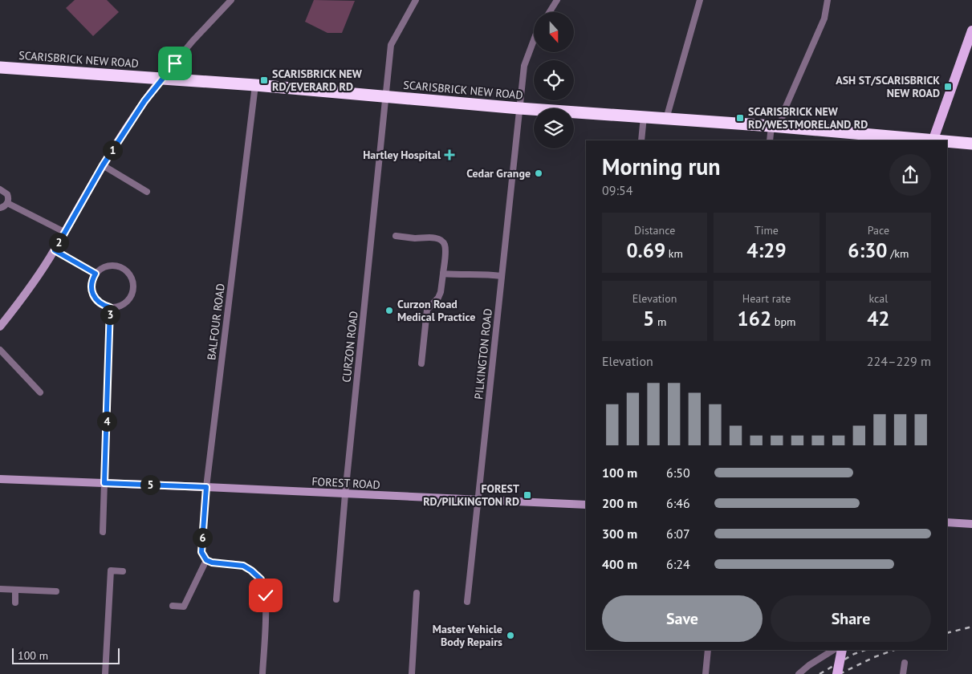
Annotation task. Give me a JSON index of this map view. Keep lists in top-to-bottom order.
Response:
{
  "streets": {
    "highway": ["SCARISBRICK NEW ROAD"],
    "street": [
      "BALFOUR ROAD",
      "CURZON ROAD",
      "PILKINGTON ROAD",
      "FOREST ROAD"
    ]
  },
  "crossings": [
    ["SCARISBRICK NEW ROAD", "BALFOUR ROAD"],
    ["SCARISBRICK NEW ROAD", "CURZON ROAD"],
    ["SCARISBRICK NEW ROAD", "PILKINGTON ROAD"],
    ["BALFOUR ROAD", "FOREST ROAD"],
    ["CURZON ROAD", "FOREST ROAD"],
    ["PILKINGTON ROAD", "FOREST ROAD"]
  ],
  "places": {
    "transit": [
      "SCARISBRICK NEW RD/EVERARD RD",
      "ASH ST/SCARISBRICK NEW ROAD",
      "SCARISBRICK NEW RD/WESTMORELAND RD",
      "FOREST RD/PILKINGTON RD"
    ],
    "health": ["Hartley Hospital"],
    "other": ["Cedar Grange", "Curzon Road Medical Practice", "Master Vehicle Body Repairs"]
  },
  "scale_bar": "100 m",
  "north": "bottom",
  "page": {
    "pins": [
      "1",
      "2",
      "3",
      "4",
      "5",
      "6"
    ],
    "heading": ["Morning run", "09:54"],
    "stats": [
      ["Distance", "0.69 km"],
      ["Time", "4:29"],
      ["Pace", "6:30 /km"],
      ["Elevation", "5 m"],
      ["Heart rate", "162 bpm"],
      ["kcal", "42"]
    ],
    "chart": ["Elevation", "224–229 m"],
    "list": [
      {
        "name": "100 m",
        "note": "6:50"
      },
      {
        "name": "200 m",
        "note": "6:46"
      },
      {
        "name": "300 m",
        "note": "6:07"
      },
      {
        "name": "400 m",
        "note": "6:24"
      }
    ],
    "buttons": ["Save", "Share"],
    "scale": "100 m"
  }
}
